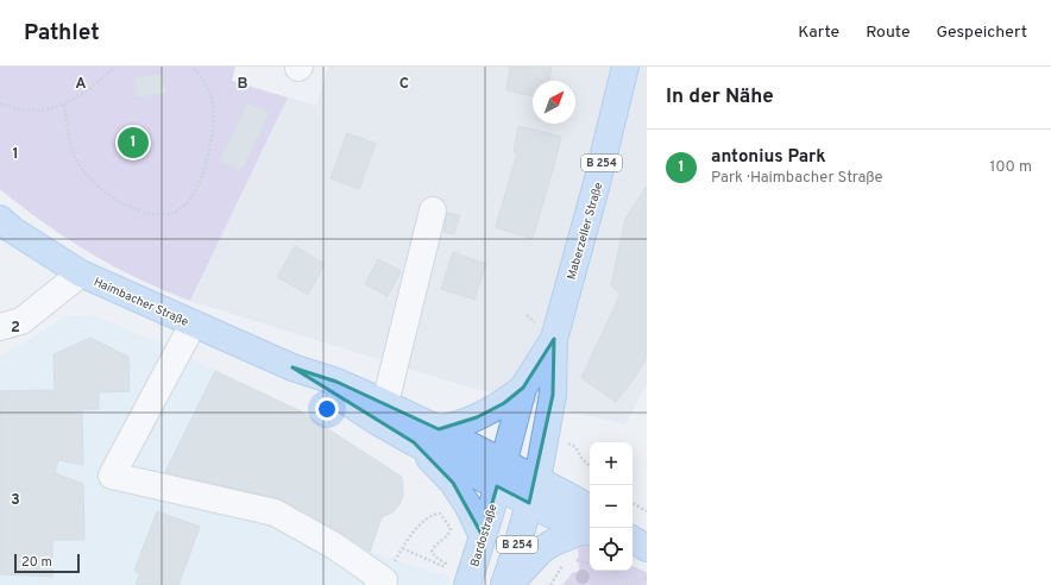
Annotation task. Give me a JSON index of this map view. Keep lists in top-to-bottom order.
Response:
{
  "streets": {
    "main road": [
      "B 254",
      "Maberzeller Straße",
      "Haimbacher Straße",
      "Bardostraße"
    ]
  },
  "crossings": [
    ["B 254", "Maberzeller Straße"],
    ["Maberzeller Straße", "Haimbacher Straße"],
    ["Maberzeller Straße", "Bardostraße"],
    ["Haimbacher Straße", "Bardostraße"]
  ],
  "scale_bar": "20 m",
  "north": "top right",
  "page": {
    "header": "Pathlet",
    "nav": ["Karte", "Route", "Gespeichert"],
    "heading": "In der Nähe",
    "pins": "1",
    "list": [
      {
        "mark": "1",
        "name": "antonius Park",
        "note": "Park · Haimbacher Straße",
        "value": "100 m"
      }
    ],
    "map_buttons": ["+", "−"],
    "scale": "20 m"
  },
  "grid": {
    "columns": ["A", "B", "C"],
    "rows": ["1", "2", "3"]
  }
}
